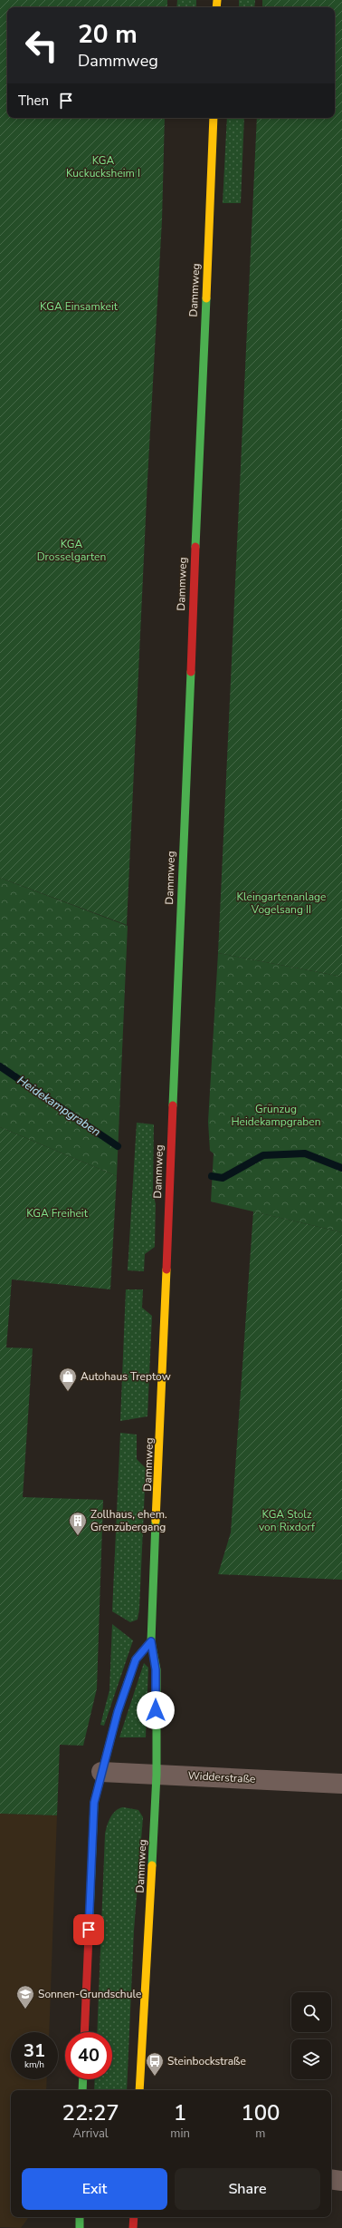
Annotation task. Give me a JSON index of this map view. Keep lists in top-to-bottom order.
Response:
{
  "streets": {
    "street": ["Dammweg", "Widderstraße"]
  },
  "crossings": [
    ["Dammweg", "Widderstraße"]
  ],
  "water": ["Heidekampgraben"],
  "parks": [
    "KGA Kuckucksheim I",
    "KGA Einsamkeit",
    "KGA Drosselgarten",
    "Kleingartenanlage Vogelsang II",
    "Grünzug Heidekampgraben",
    "KGA Freiheit",
    "KGA Stolz von Rixdorf"
  ],
  "places": {
    "shop": ["Autohaus Treptow"],
    "building": ["Zollhaus, ehem. Grenzübergang"],
    "school or university": ["Sonnen-Grundschule"],
    "bus stop": ["Steinbockstraße"]
  },
  "page": {
    "turn": ["20 m", "Dammweg"],
    "then": "Then",
    "speed": "31 km/h",
    "limit": "40",
    "eta": [
      "22:27",
      "Arrival",
      "1",
      "min",
      "100",
      "m"
    ],
    "buttons": ["Exit", "Share"]
  }
}
